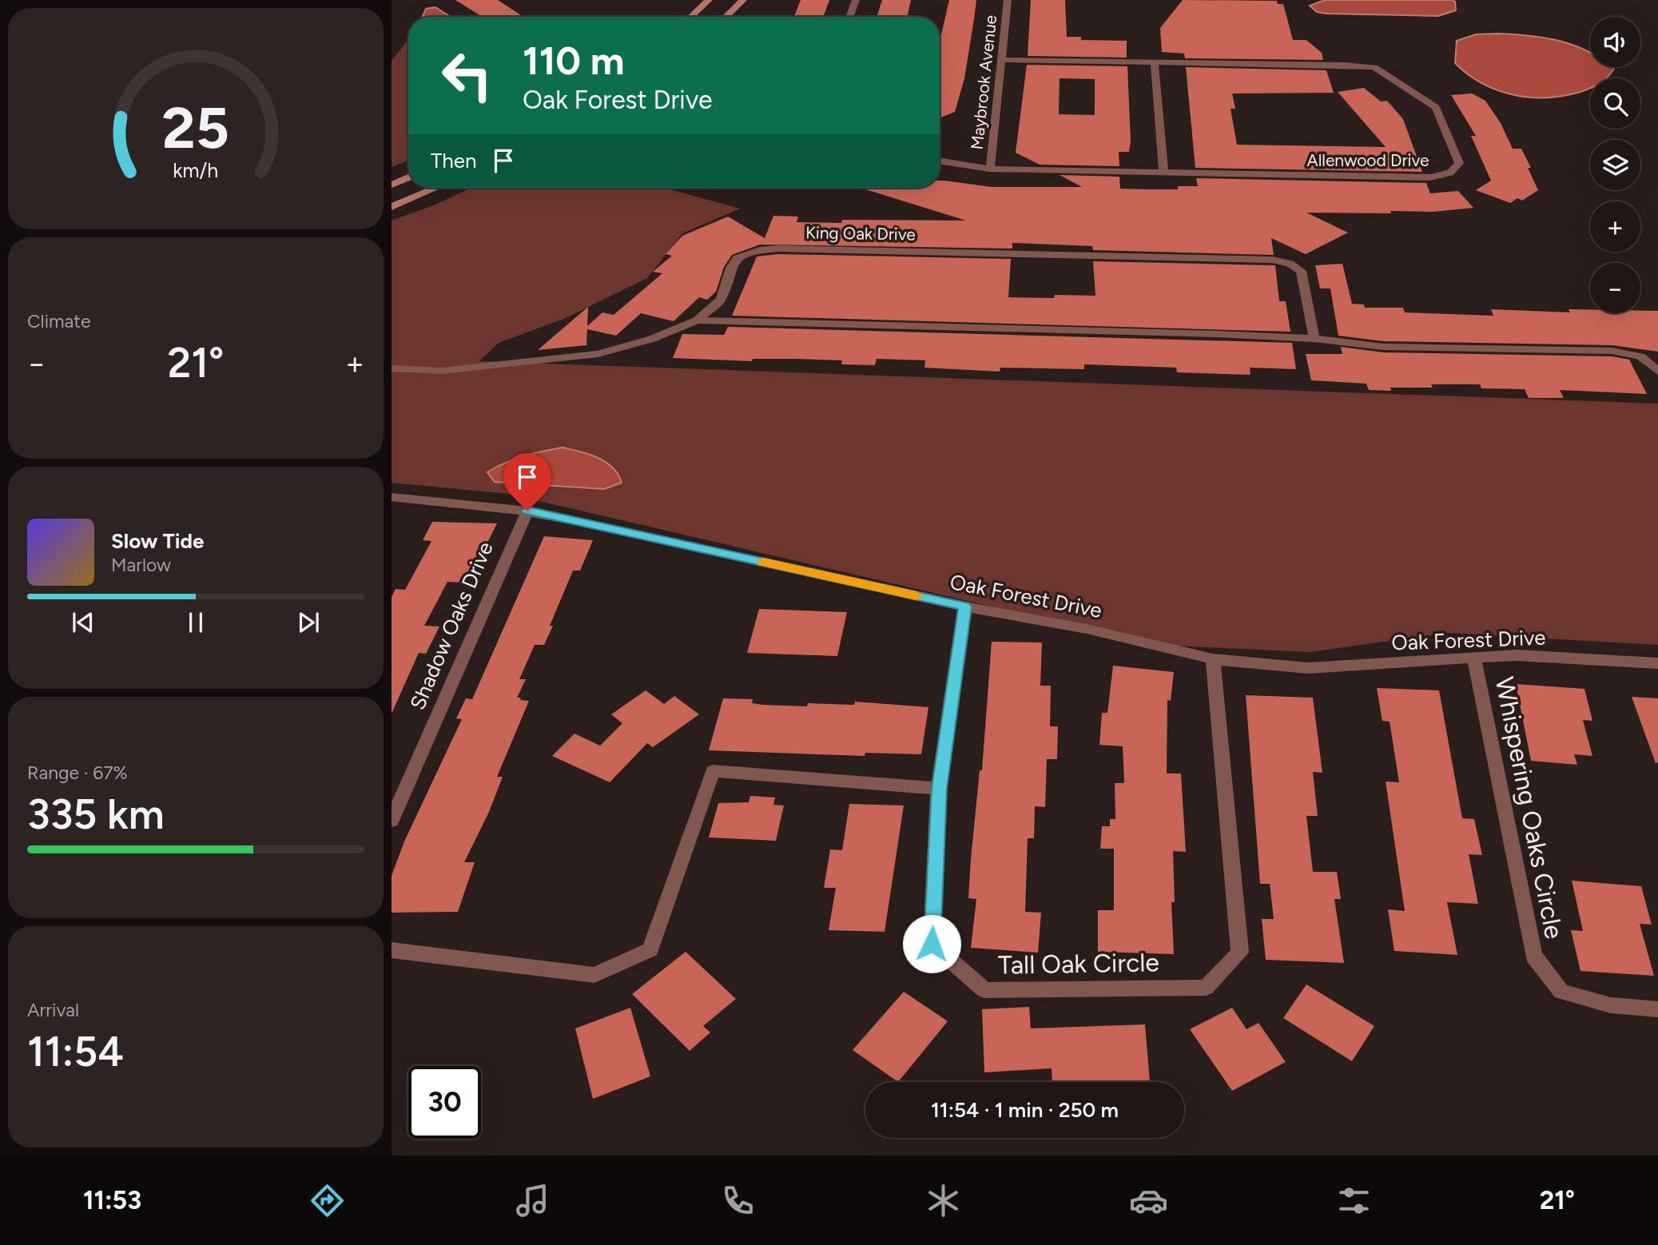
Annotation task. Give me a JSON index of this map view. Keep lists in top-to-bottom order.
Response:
{
  "streets": {
    "street": [
      "Maybrook Avenue",
      "Allenwood Drive",
      "King Oak Drive",
      "Oak Forest Drive",
      "Shadow Oaks Drive",
      "Whispering Oaks Circle",
      "Tall Oak Circle"
    ]
  },
  "crossings": [
    ["Maybrook Avenue", "Allenwood Drive"],
    ["Oak Forest Drive", "Shadow Oaks Drive"],
    ["Oak Forest Drive", "Whispering Oaks Circle"],
    ["Oak Forest Drive", "Tall Oak Circle"]
  ],
  "page": {
    "map_buttons": ["+", "−"],
    "turn": ["110 m", "Oak Forest Drive"],
    "then": "Then",
    "tile": [
      "Climate",
      ["Range · 67%", "335 km"],
      ["Arrival", "11:54"]
    ],
    "heat": ["−", "21°", "+"],
    "song": ["Slow Tide", "Marlow"],
    "limit": "30",
    "trip": "11:54 · 1 min · 250 m",
    "tabs": ["11:53", "21°"],
    "gauge": ["25", "km/h"]
  }
}
